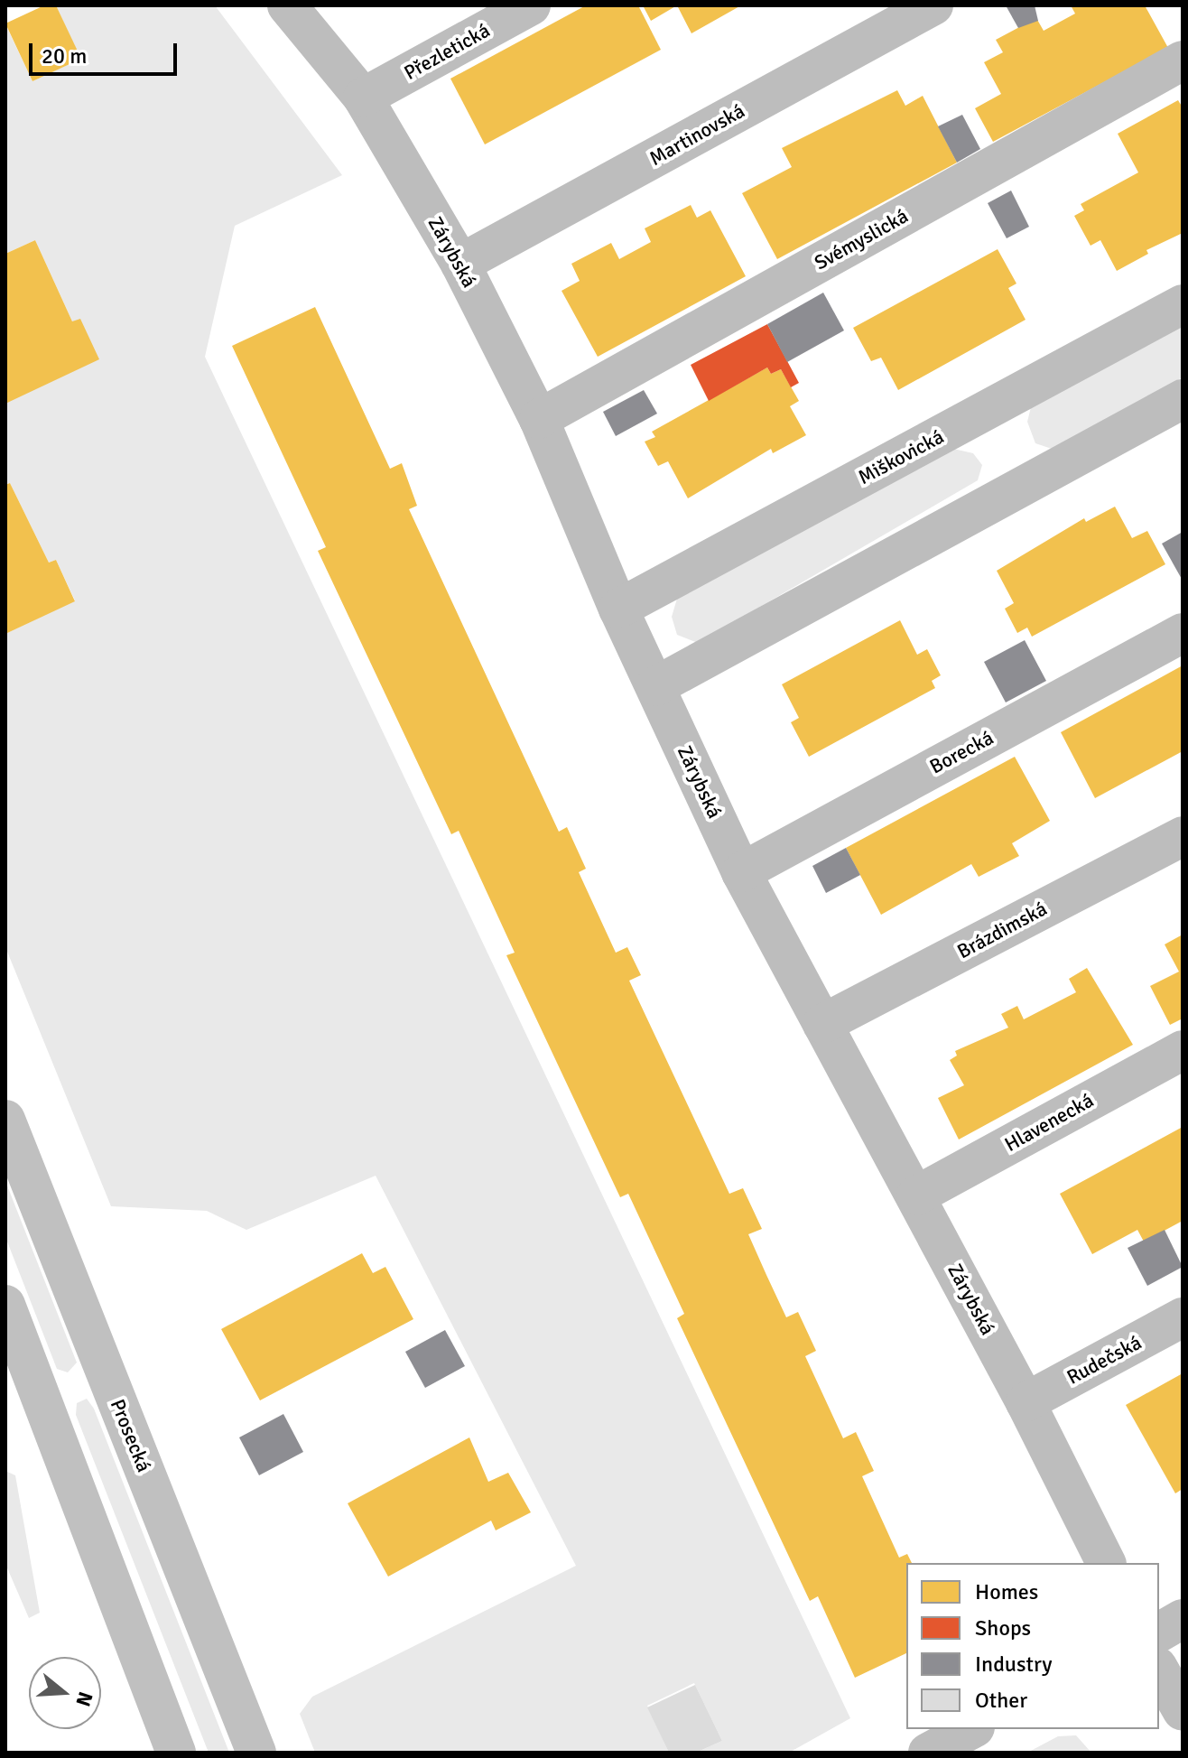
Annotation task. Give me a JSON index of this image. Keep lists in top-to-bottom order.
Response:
{
  "streets": {
    "main road": ["Prosecká"],
    "street": [
      "Přezletická",
      "Martinovská",
      "Svémyslická",
      "Zárybská",
      "Miškovická",
      "Borecká",
      "Brázdimská",
      "Hlavenecká",
      "Rudečská"
    ]
  },
  "crossings": [
    ["Přezletická", "Zárybská"],
    ["Martinovská", "Zárybská"],
    ["Svémyslická", "Zárybská"],
    ["Zárybská", "Miškovická"],
    ["Zárybská", "Borecká"],
    ["Zárybská", "Brázdimská"],
    ["Zárybská", "Hlavenecká"],
    ["Zárybská", "Rudečská"]
  ],
  "legend": [
    "Homes",
    "Shops",
    "Industry",
    "Other"
  ],
  "scale_bar": "20 m",
  "north": "right"
}
